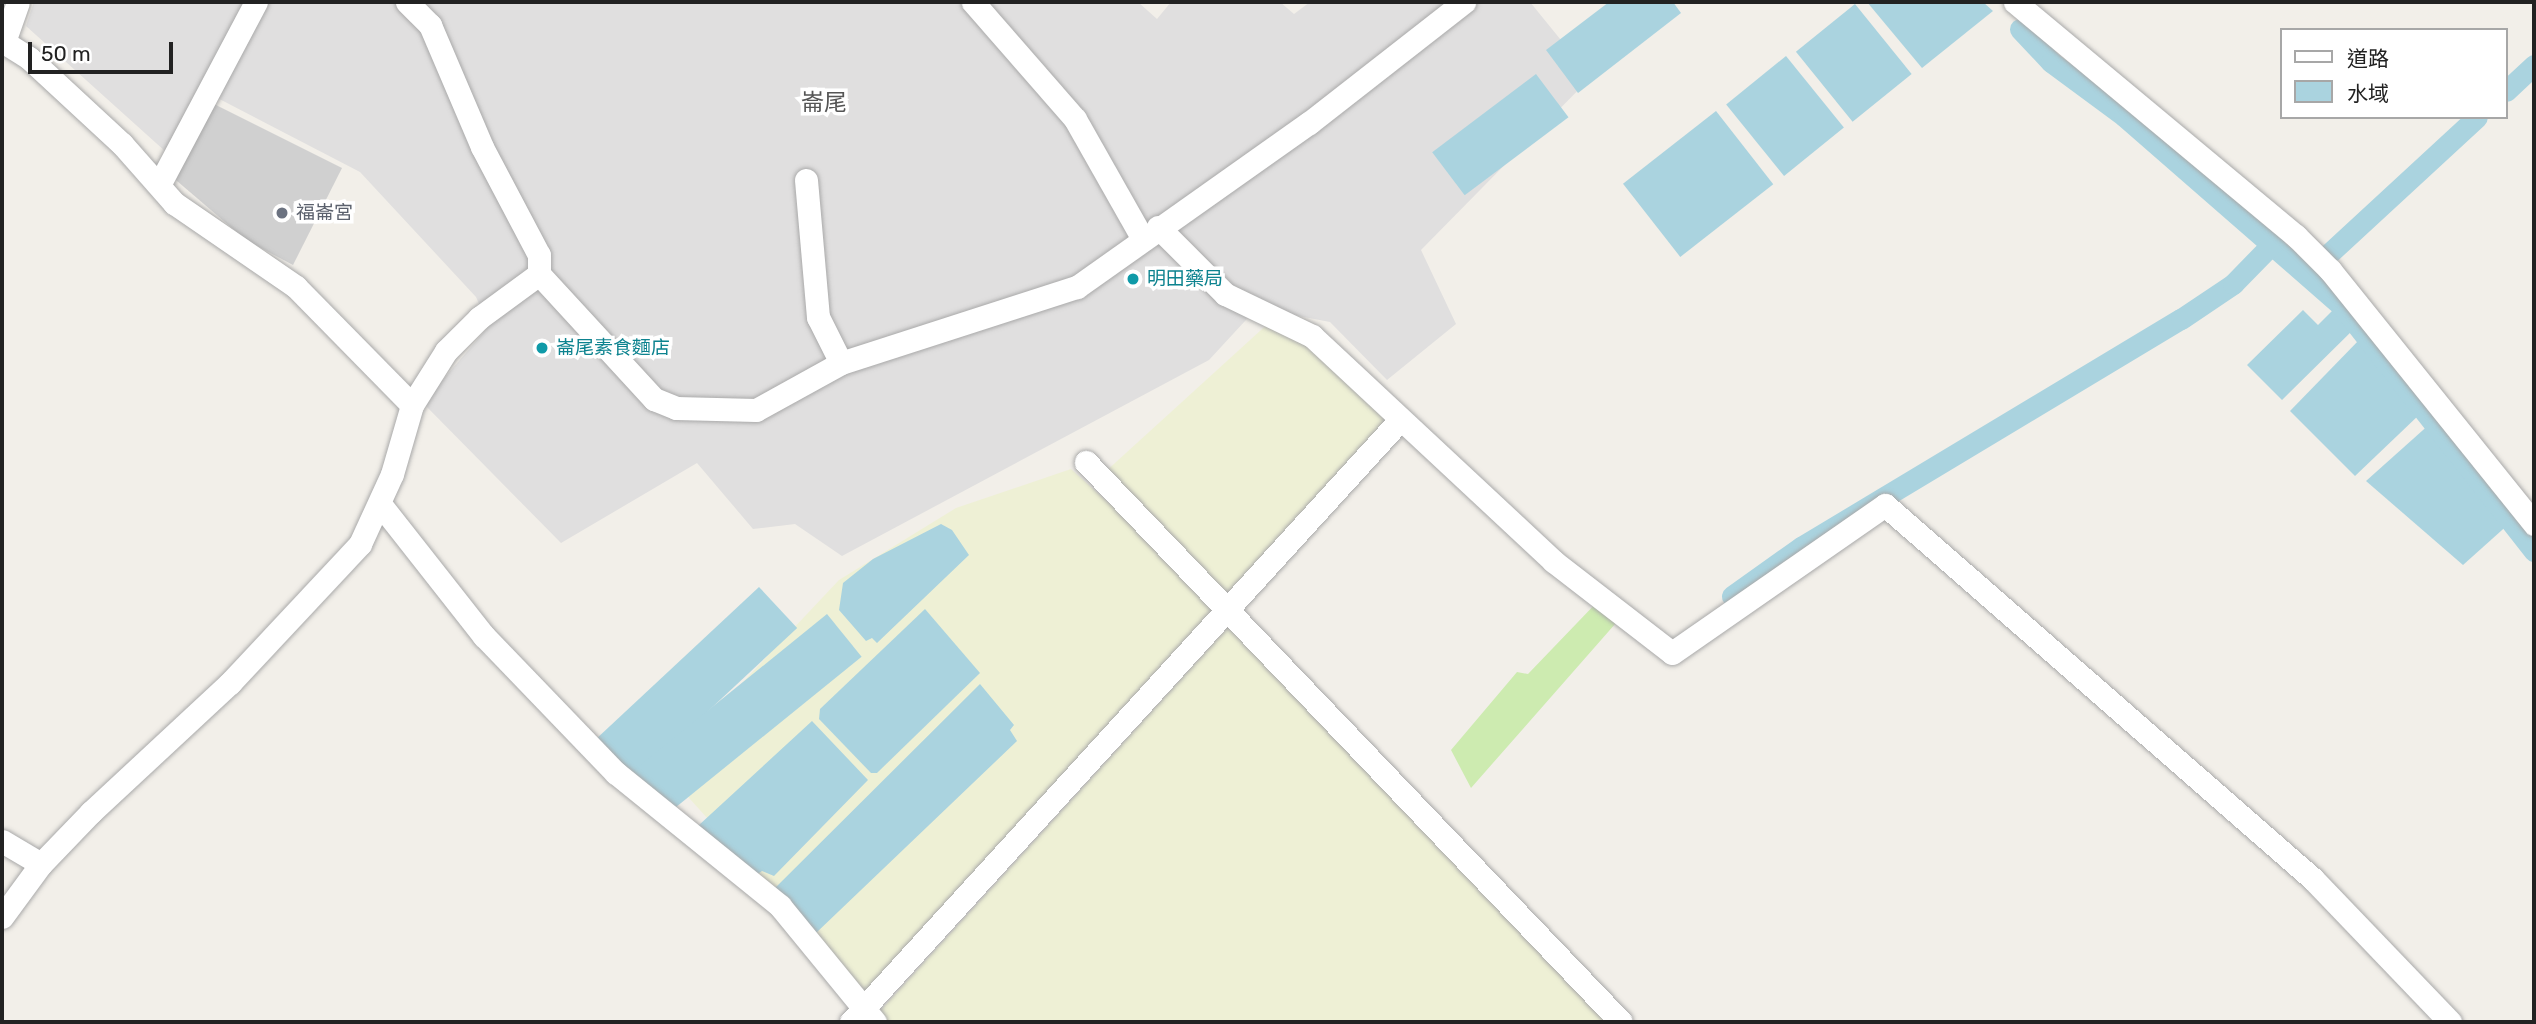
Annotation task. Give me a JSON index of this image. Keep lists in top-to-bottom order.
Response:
{
  "districts": ["崙尾"],
  "places": ["福崙宮", "明田藥局", "崙尾素食麵店"],
  "legend": ["道路", "水域"],
  "scale_bar": "50 m"
}
